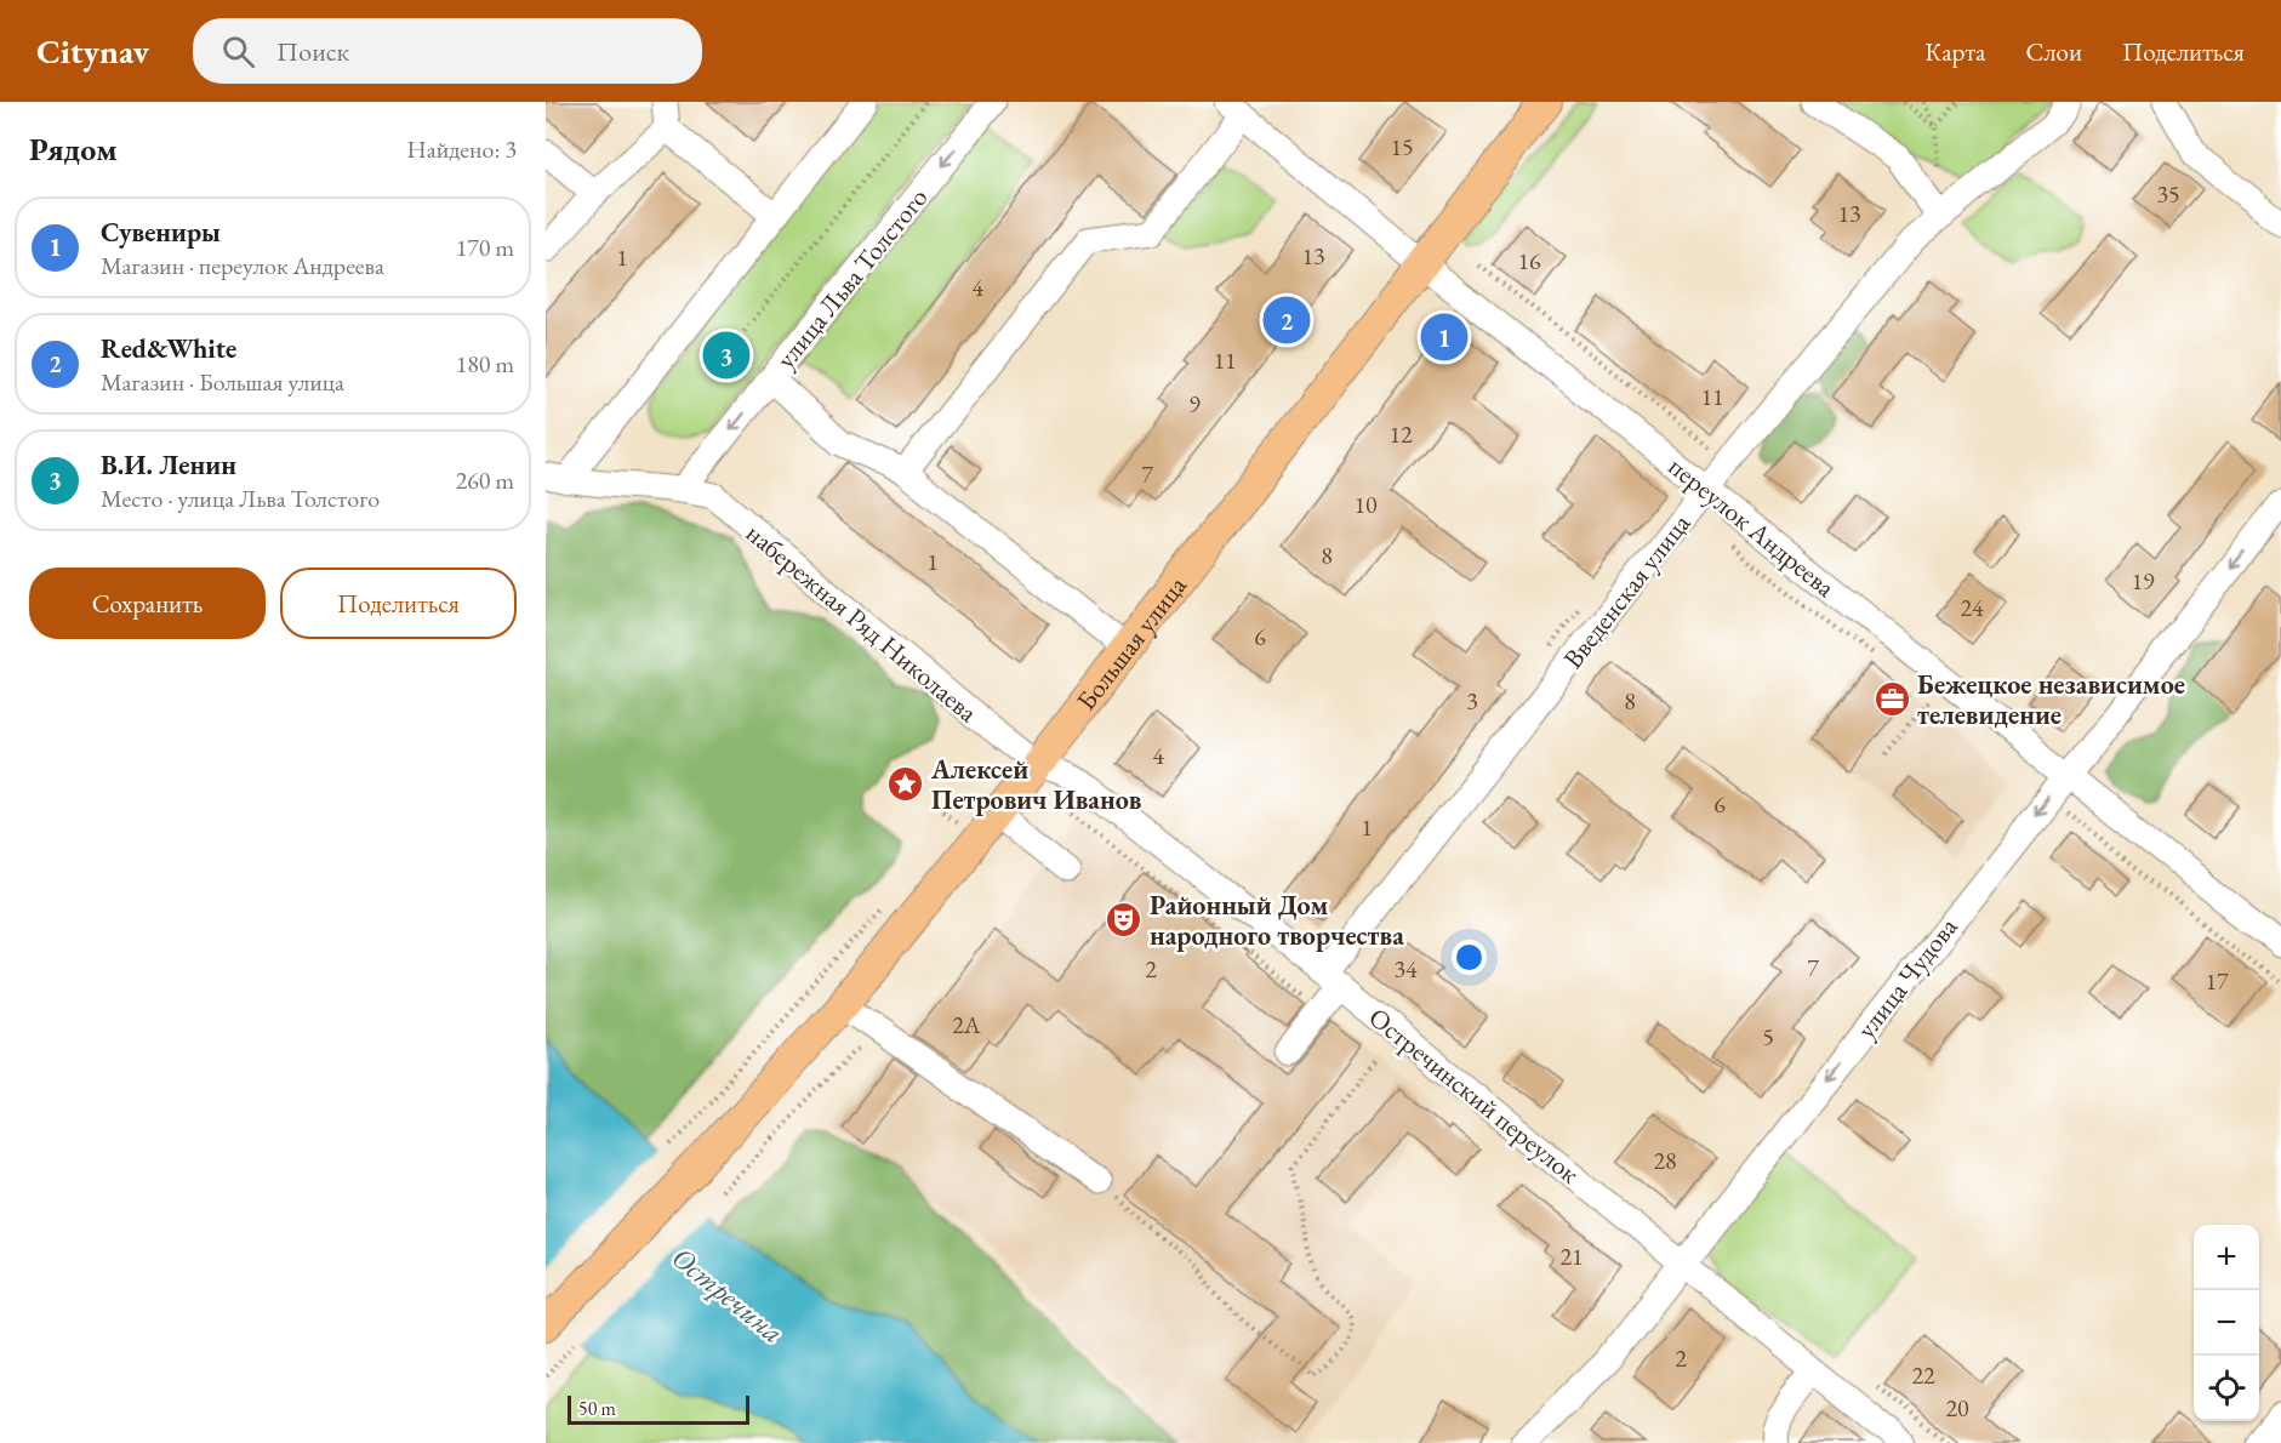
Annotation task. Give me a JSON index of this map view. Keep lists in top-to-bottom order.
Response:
{
  "streets": {
    "main road": ["Большая улица"],
    "street": [
      "улица Льва Толстого",
      "переулок Андреева",
      "Введенская улица",
      "набережная Ряд Николаева",
      "улица Чудова",
      "Остречинский переулок"
    ]
  },
  "crossings": [
    ["улица Льва Толстого", "набережная Ряд Николаева"],
    ["переулок Андреева", "Введенская улица"],
    ["переулок Андреева", "Большая улица"],
    ["переулок Андреева", "улица Чудова"],
    ["Введенская улица", "Остречинский переулок"],
    ["набережная Ряд Николаева", "Большая улица"],
    ["набережная Ряд Николаева", "Остречинский переулок"],
    ["Большая улица", "Остречинский переулок"],
    ["улица Чудова", "Остречинский переулок"]
  ],
  "one_way": ["улица Чудова"],
  "water": ["Остречина"],
  "places": {
    "office": ["Бежецкое независимое телевидение"],
    "place": ["Алексей Петрович Иванов"],
    "theatre": ["Районный Дом народного творчества"]
  },
  "house_numbers": [
    "15",
    "35",
    "13",
    "13",
    "1",
    "16",
    "4",
    "11",
    "11",
    "9",
    "12",
    "7",
    "10",
    "8",
    "1",
    "19",
    "24",
    "6",
    "3",
    "8",
    "4",
    "6",
    "1",
    "7",
    "2",
    "34",
    "17",
    "2А",
    "5",
    "28",
    "21",
    "2",
    "22",
    "20"
  ],
  "scale_bar": "50 m",
  "page": {
    "header": "Citynav",
    "search": "Поиск",
    "nav": ["Карта", "Слои", "Поделиться"],
    "heading": ["Рядом", "Найдено: 3"],
    "list": [
      {
        "mark": "1",
        "name": "Сувениры",
        "note": "Магазин · переулок Андреева",
        "value": "170 m"
      },
      {
        "mark": "2",
        "name": "Red&White",
        "note": "Магазин · Большая улица",
        "value": "180 m"
      },
      {
        "mark": "3",
        "name": "В.И. Ленин",
        "note": "Место · улица Льва Толстого",
        "value": "260 m"
      }
    ],
    "pins": ["2", "1", "3"],
    "buttons": ["Сохранить", "Поделиться"],
    "map_buttons": ["+", "−"],
    "scale": "50 m"
  }
}
